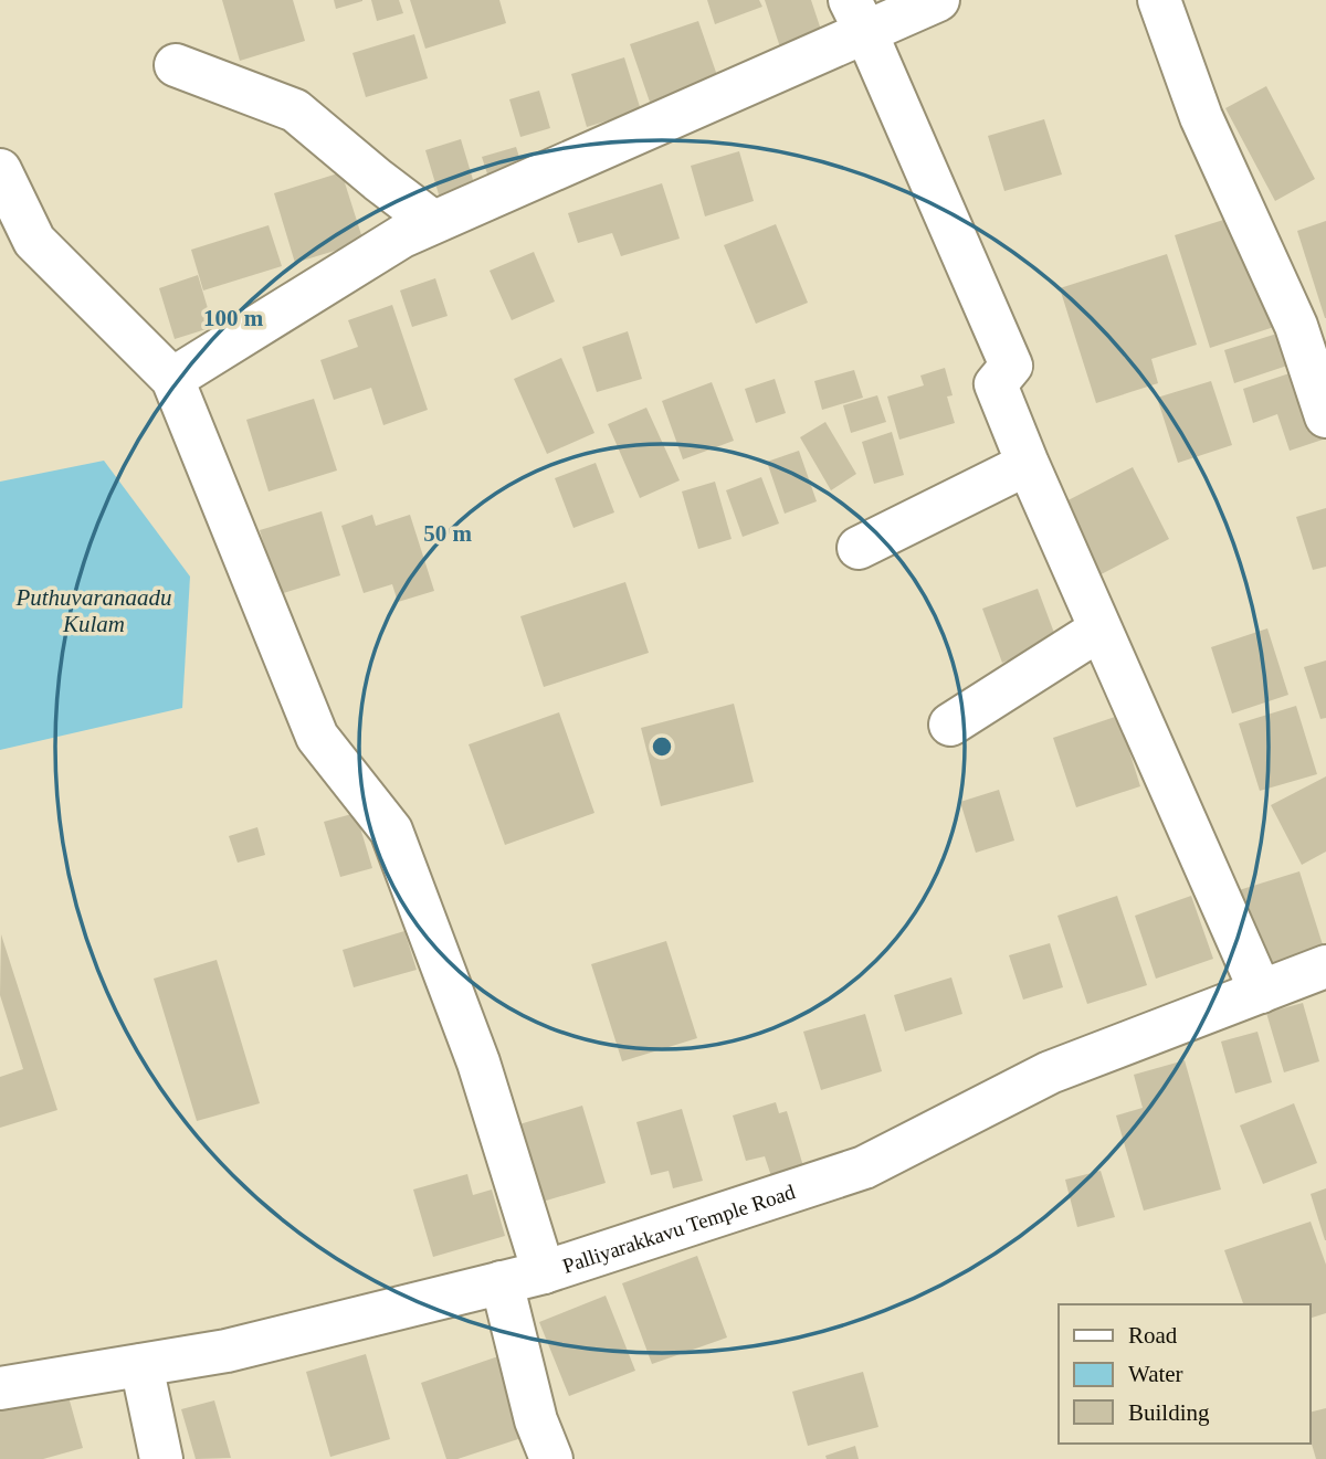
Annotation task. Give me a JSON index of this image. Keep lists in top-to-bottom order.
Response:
{
  "streets": {
    "street": ["Palliyarakkavu Temple Road"]
  },
  "water": ["Puthuvaranaadu Kulam"],
  "legend": ["Road", "Water", "Building"],
  "rings": ["100 m", "50 m"]
}
